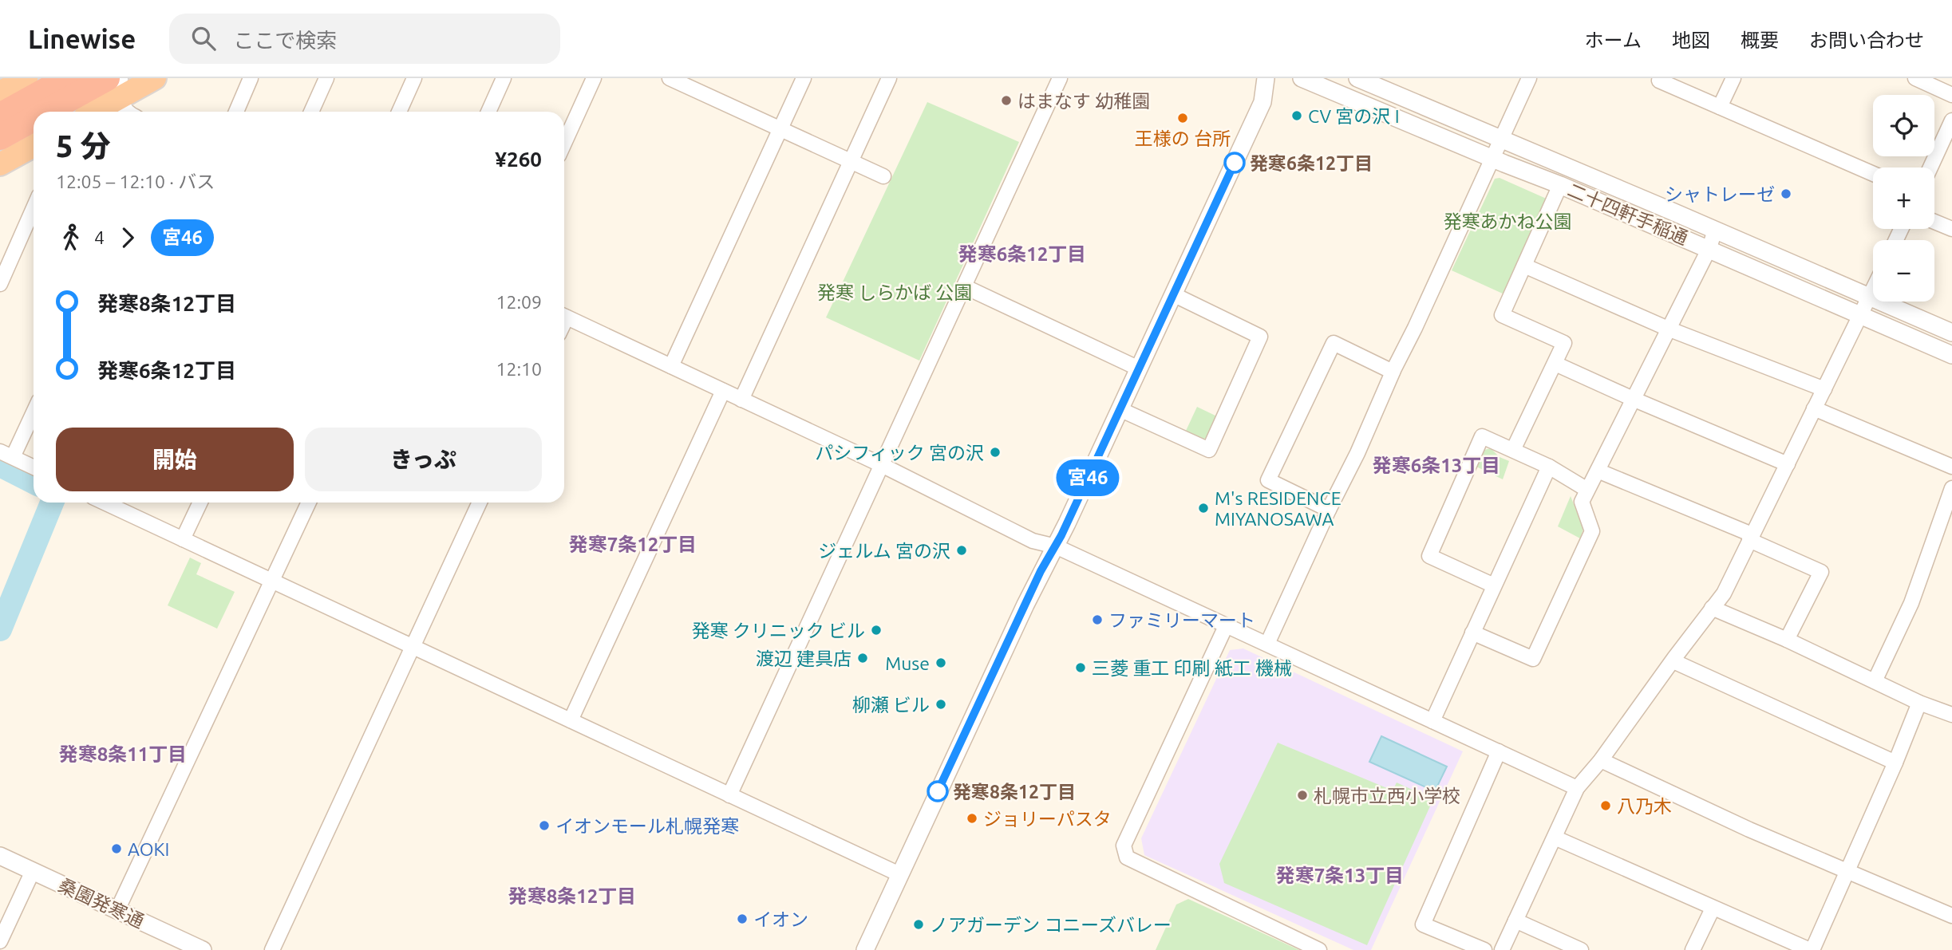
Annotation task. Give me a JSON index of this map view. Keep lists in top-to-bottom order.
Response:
{
  "streets": {
    "street": ["二十四軒手稲通", "桑園発寒通"]
  },
  "districts": [
    "発寒6条12丁目",
    "発寒6条13丁目",
    "発寒7条12丁目",
    "発寒8条11丁目",
    "発寒7条13丁目",
    "発寒8条12丁目"
  ],
  "parks": ["発寒あかね公園", "発寒 しらかば 公園"],
  "places": [
    "はまなす 幼稚園",
    "CV 宮の沢 I",
    "王様の 台所",
    "発寒6条12丁目",
    "シャトレーゼ",
    "パシフィック 宮の沢",
    "M's RESIDENCE MIYANOSAWA",
    "ジェルム 宮の沢",
    "ファミリーマート",
    "発寒 クリニック ビル",
    "渡辺 建具店",
    "Muse",
    "三菱 重工 印刷 紙工 機械",
    "柳瀬 ビル",
    "発寒8条12丁目",
    "札幌市立西小学校",
    "八乃木",
    "ジョリーパスタ",
    "イオンモール札幌発寒",
    "AOKI",
    "イオン",
    "ノアガーデン コニーズバレー"
  ],
  "lines": ["bus line 宮46"],
  "page": {
    "header": "Linewise",
    "search": "ここで検索",
    "nav": [
      "ホーム",
      "地図",
      "概要",
      "お問い合わせ"
    ],
    "on_map": "宮46",
    "map_buttons": ["+", "−"],
    "heading": ["5 分", "12:05 – 12:10 · バス", "¥260"],
    "legs": ["4", "宮46"],
    "list": [
      {
        "name": "発寒8条12丁目",
        "value": "12:09"
      },
      {
        "name": "発寒6条12丁目",
        "value": "12:10"
      }
    ],
    "buttons": ["開始", "きっぷ"]
  }
}
